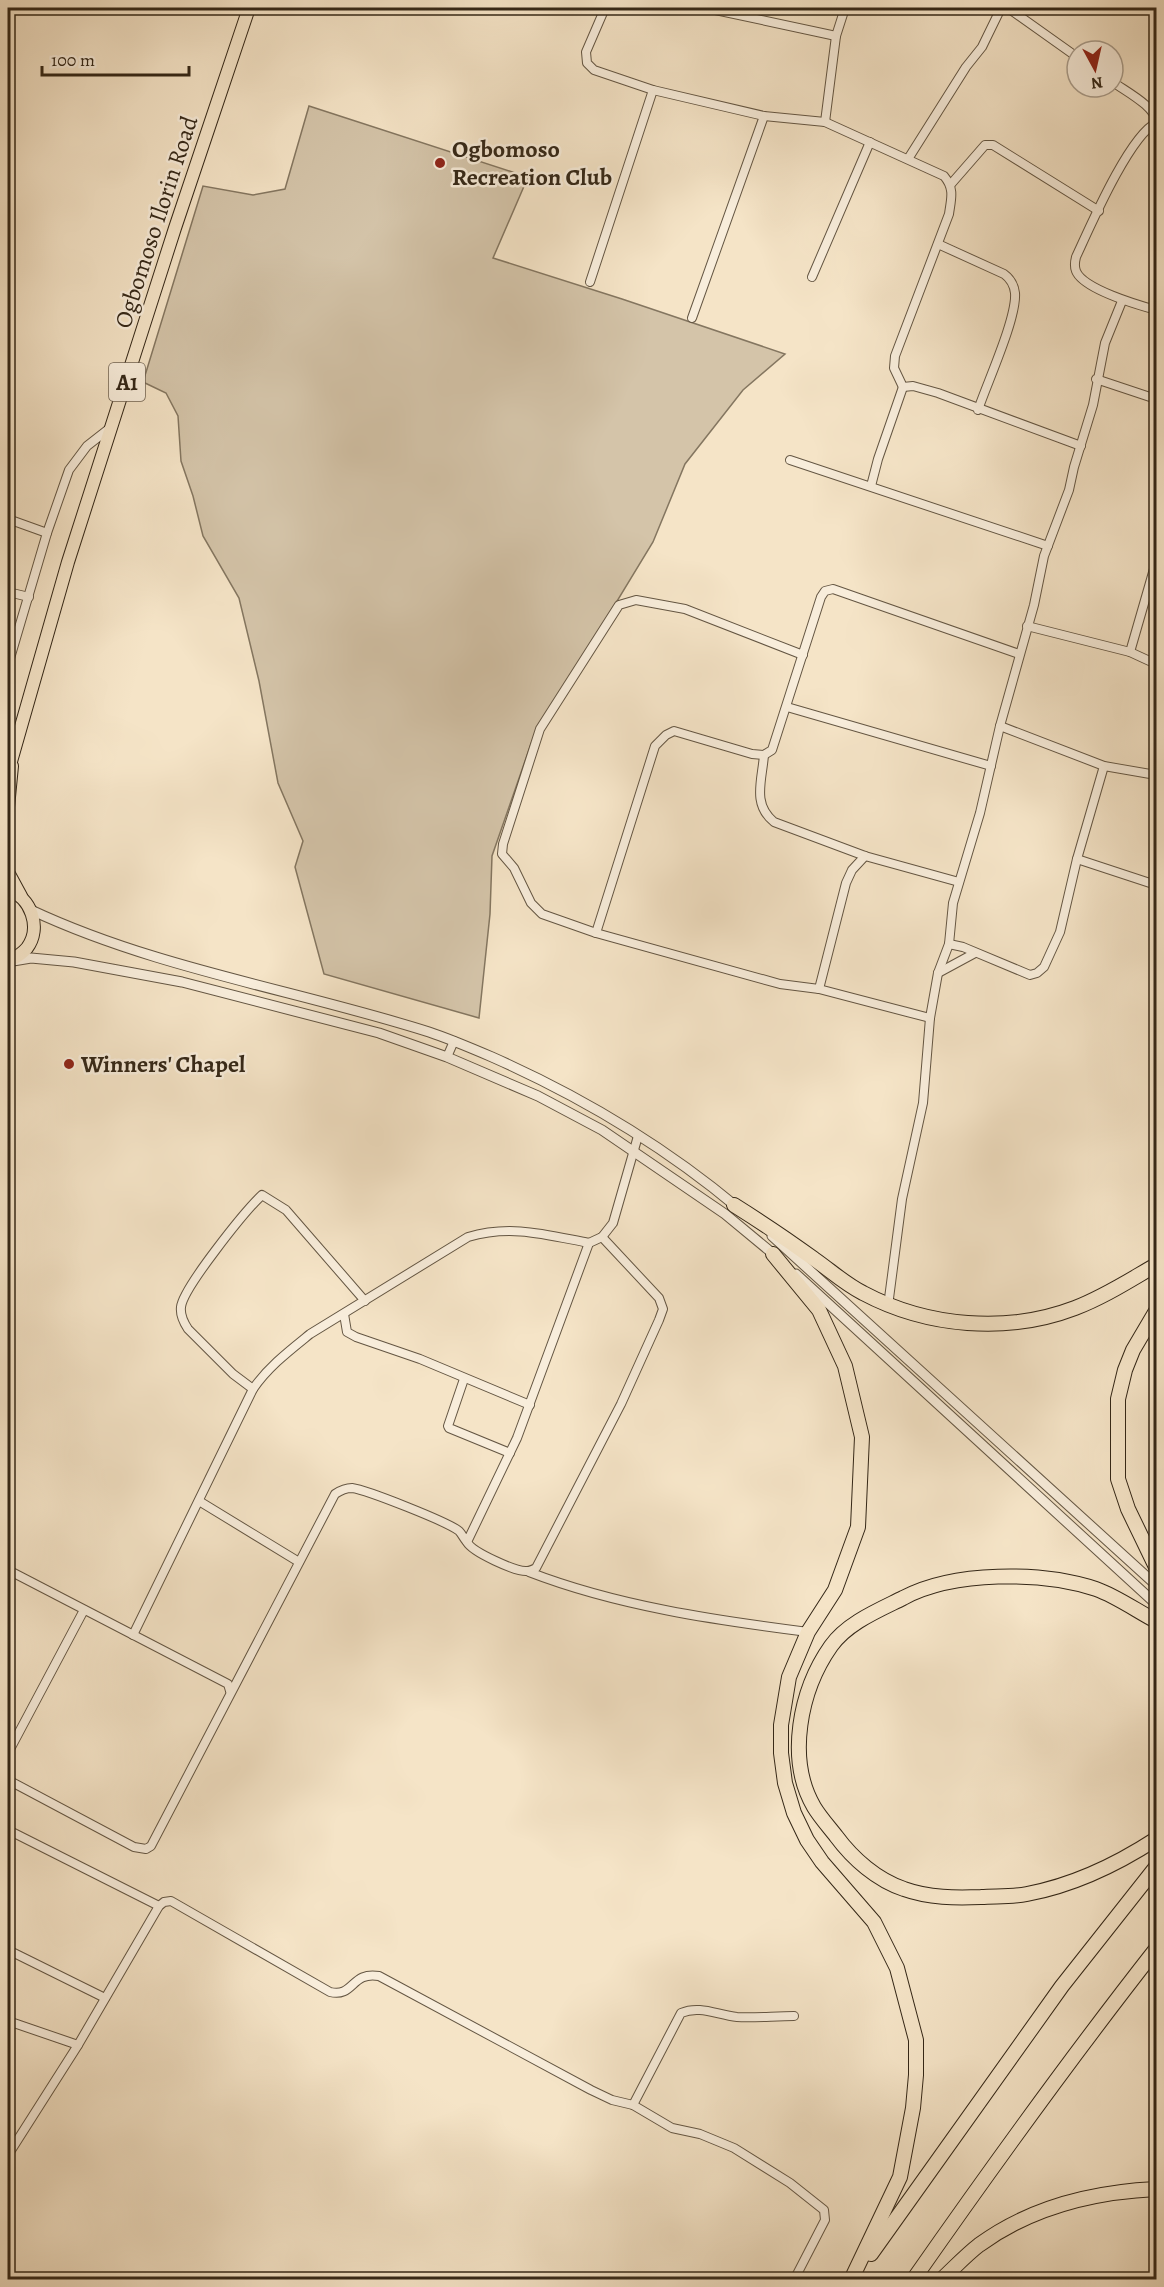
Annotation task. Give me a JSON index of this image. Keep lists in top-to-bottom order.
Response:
{
  "streets": {
    "highway": ["Ogbomoso Ilorin Road", "A1"]
  },
  "crossings": [
    ["Ogbomoso Ilorin Road", "A1"]
  ],
  "places": ["Ogbomoso Recreation Club", "Winners' Chapel"],
  "scale_bar": "100 m",
  "north": "bottom"
}
